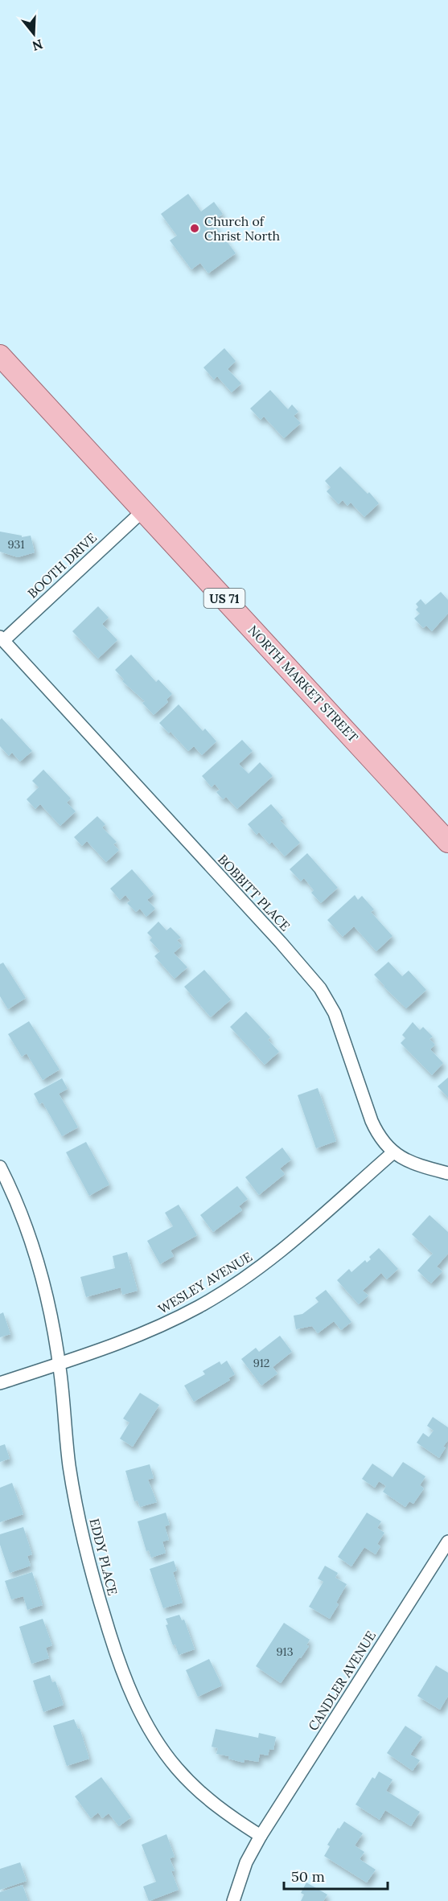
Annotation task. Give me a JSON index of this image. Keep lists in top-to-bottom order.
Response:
{
  "streets": {
    "main road": ["US 71", "NORTH MARKET STREET"],
    "street": [
      "BOOTH DRIVE",
      "BOBBITT PLACE",
      "WESLEY AVENUE",
      "EDDY PLACE",
      "CANDLER AVENUE"
    ]
  },
  "crossings": [
    ["BOOTH DRIVE", "NORTH MARKET STREET"],
    ["BOOTH DRIVE", "BOBBITT PLACE"],
    ["BOBBITT PLACE", "WESLEY AVENUE"],
    ["WESLEY AVENUE", "EDDY PLACE"],
    ["EDDY PLACE", "CANDLER AVENUE"]
  ],
  "places": ["Church of Christ North"],
  "house_numbers": ["931", "912", "913"],
  "scale_bar": "50 m",
  "north": "bottom"
}
